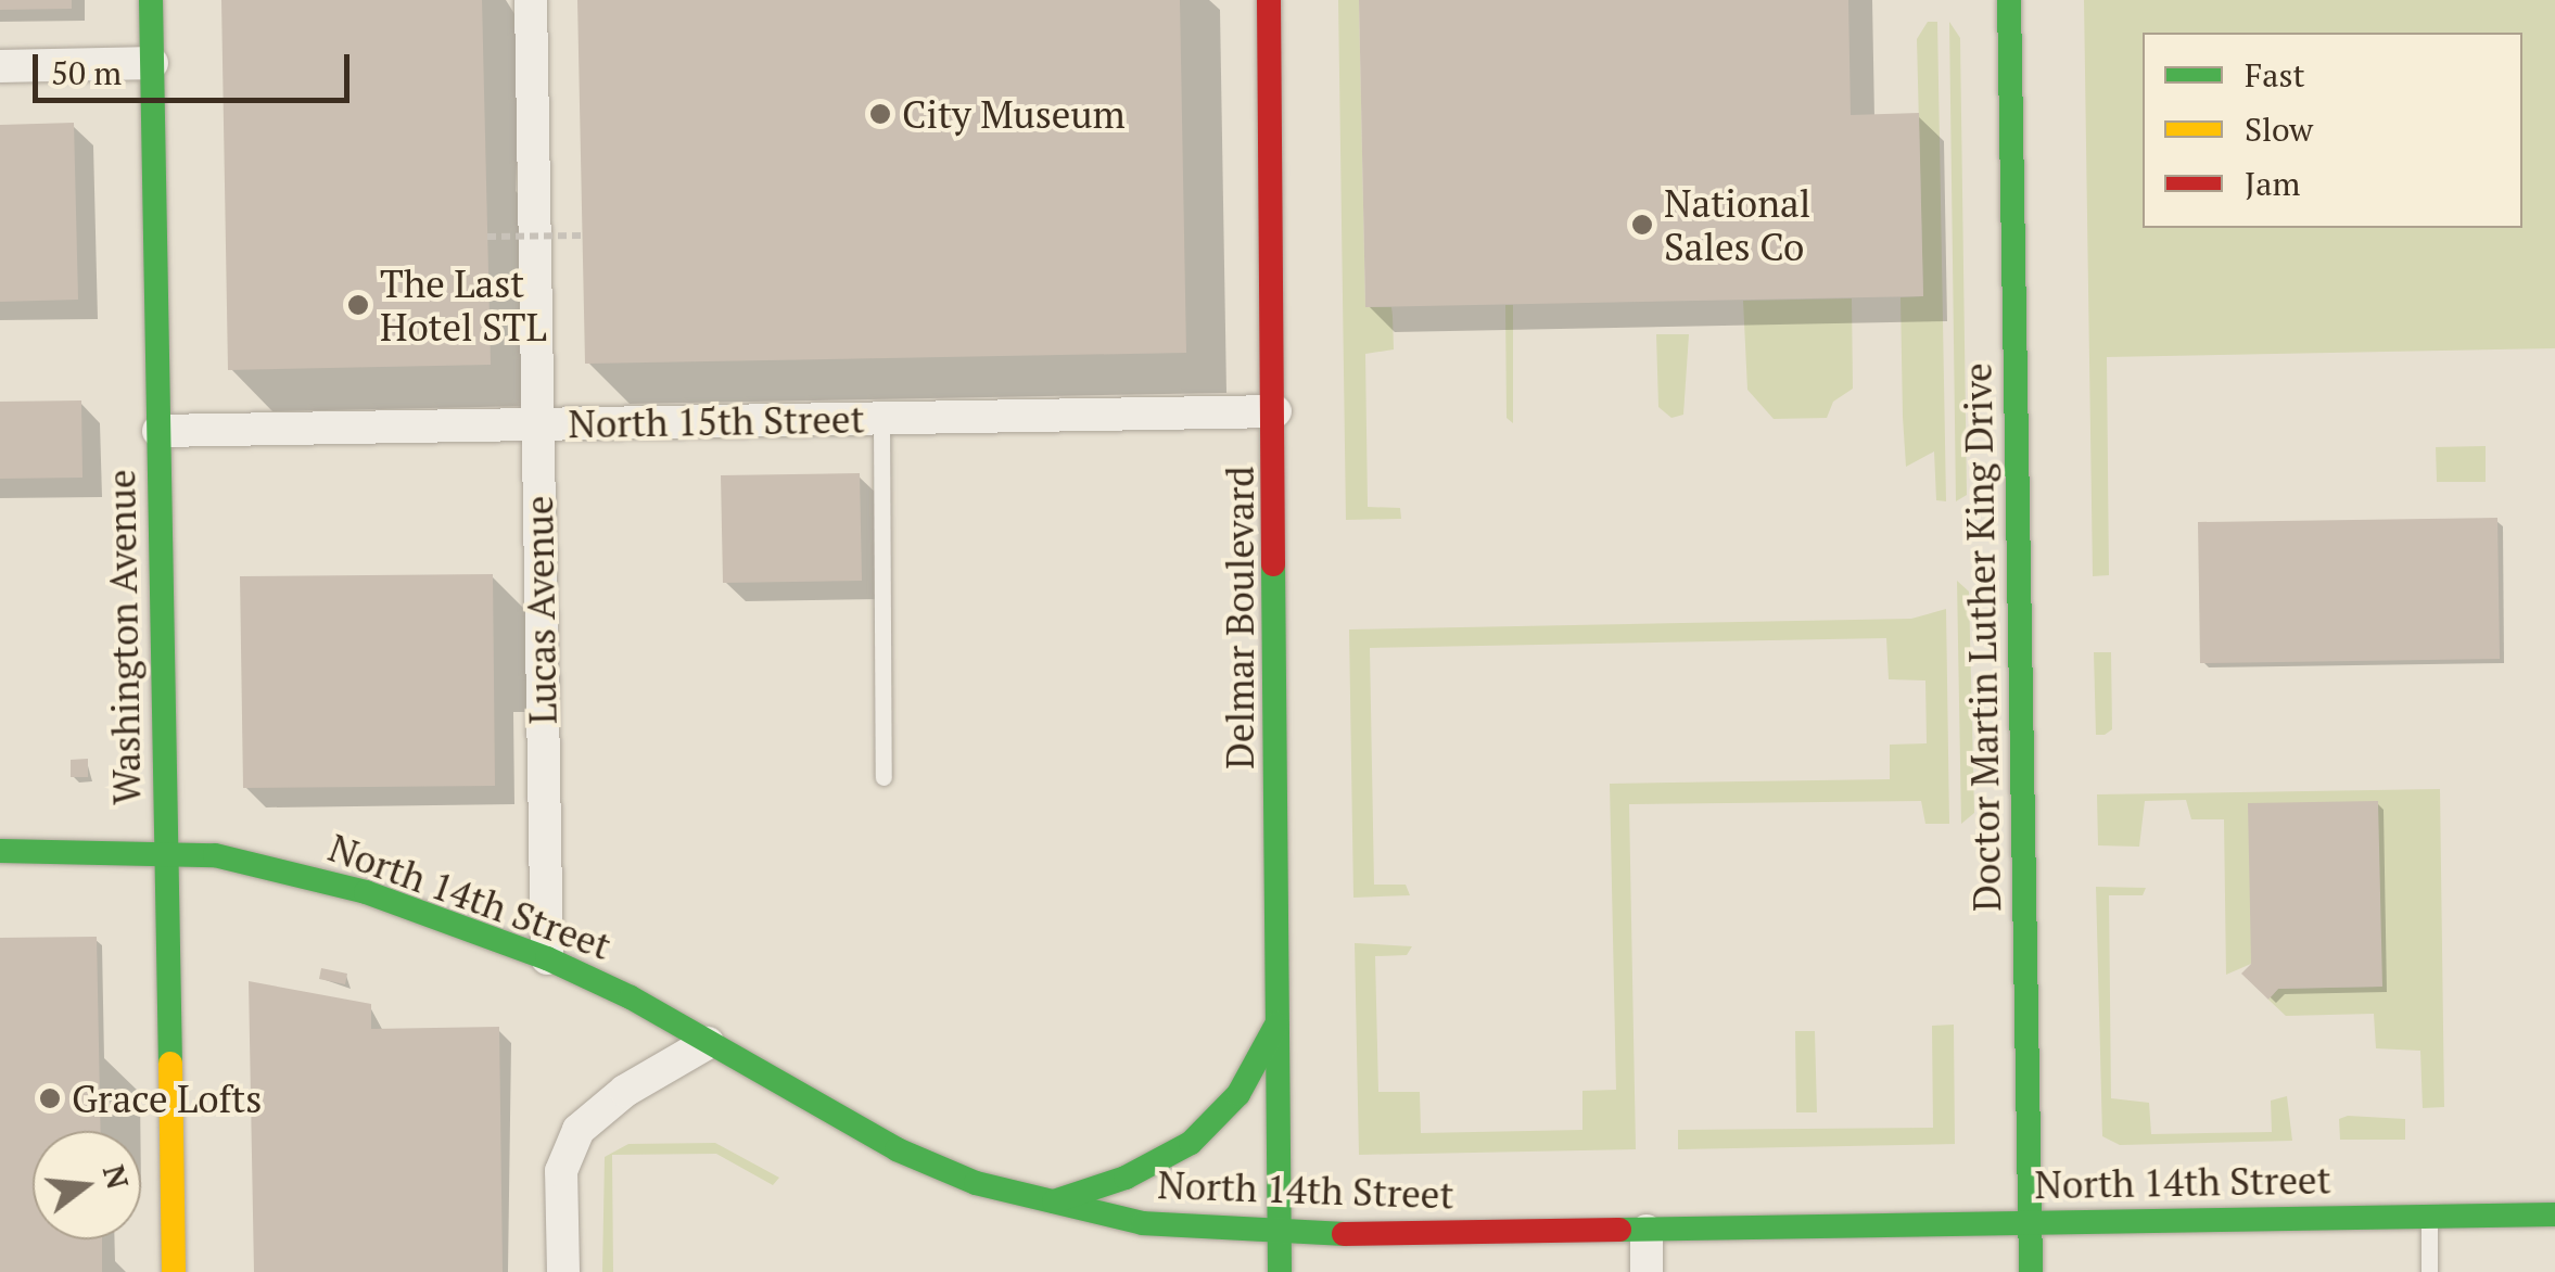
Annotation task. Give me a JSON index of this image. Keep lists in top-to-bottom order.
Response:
{
  "streets": {
    "main road": [
      "Delmar Boulevard",
      "Washington Avenue",
      "Doctor Martin Luther King Drive",
      "North 14th Street"
    ],
    "street": ["North 15th Street", "Lucas Avenue"]
  },
  "crossings": [
    ["North 15th Street", "Lucas Avenue"],
    ["North 15th Street", "Delmar Boulevard"],
    ["North 15th Street", "Washington Avenue"],
    ["Lucas Avenue", "North 14th Street"],
    ["Delmar Boulevard", "North 14th Street"],
    ["Washington Avenue", "North 14th Street"],
    ["Doctor Martin Luther King Drive", "North 14th Street"]
  ],
  "places": [
    "City Museum",
    "National Sales Co",
    "The Last Hotel STL",
    "Grace Lofts"
  ],
  "legend": ["Fast", "Slow", "Jam"],
  "scale_bar": "50 m",
  "north": "right"
}
